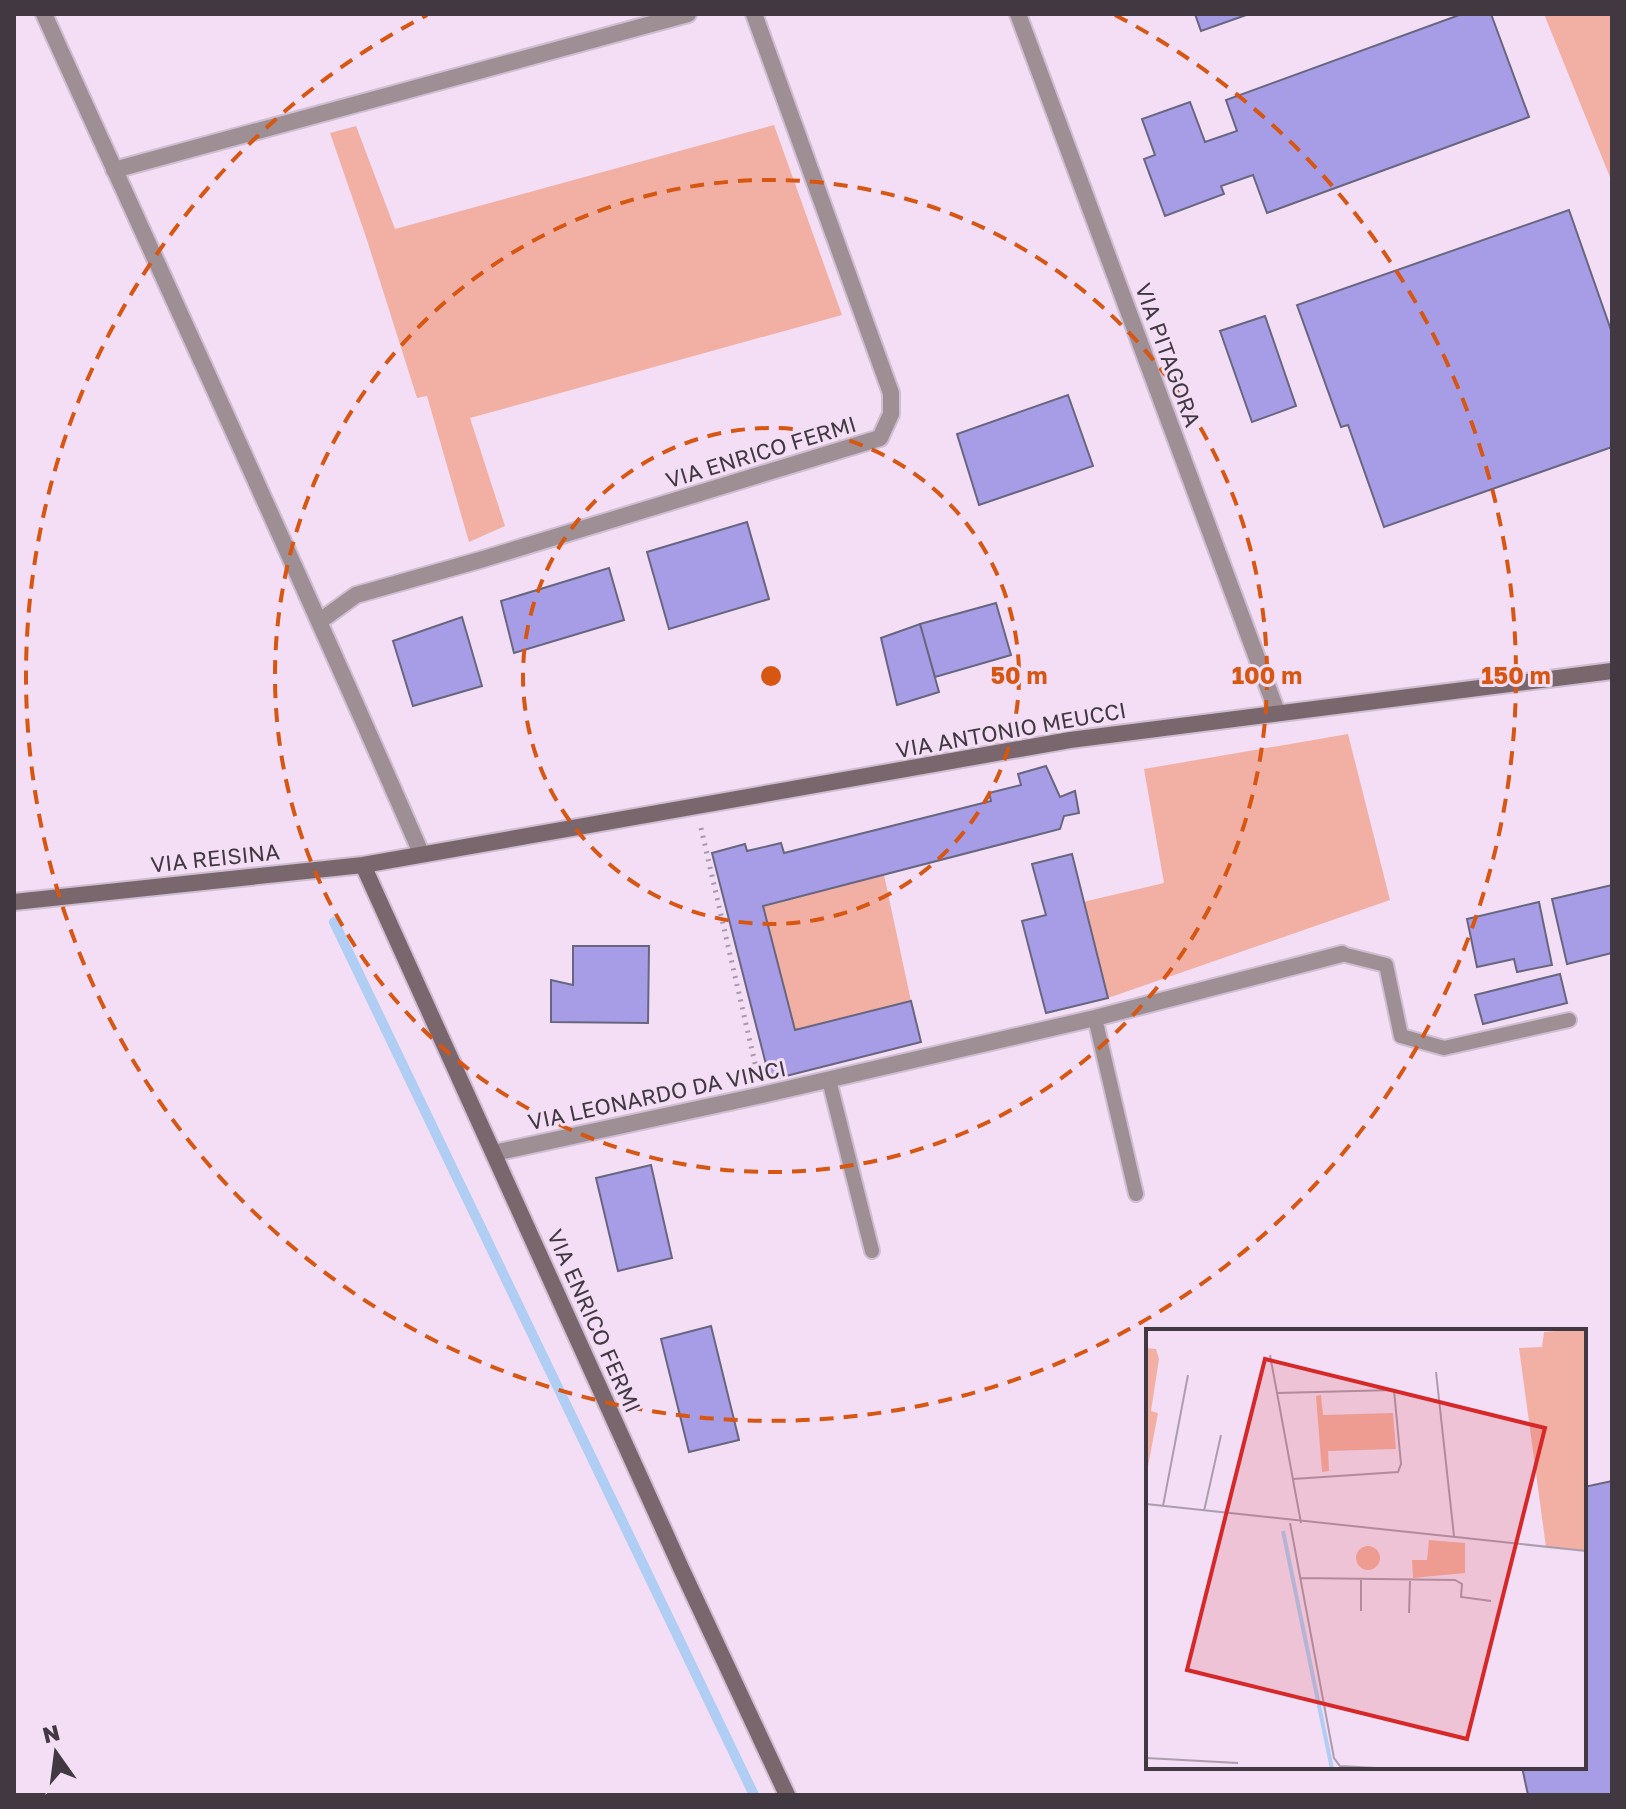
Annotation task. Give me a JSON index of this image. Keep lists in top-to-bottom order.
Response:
{
  "streets": {
    "street": [
      "VIA PITAGORA",
      "VIA ENRICO FERMI",
      "VIA ANTONIO MEUCCI",
      "VIA REISINA",
      "VIA LEONARDO DA VINCI"
    ]
  },
  "crossings": [
    ["VIA PITAGORA", "VIA ANTONIO MEUCCI"],
    ["VIA ENRICO FERMI", "VIA REISINA"],
    ["VIA ENRICO FERMI", "VIA LEONARDO DA VINCI"],
    ["VIA ANTONIO MEUCCI", "VIA REISINA"]
  ],
  "north": "top",
  "rings": ["50 m", "100 m", "150 m"]
}
